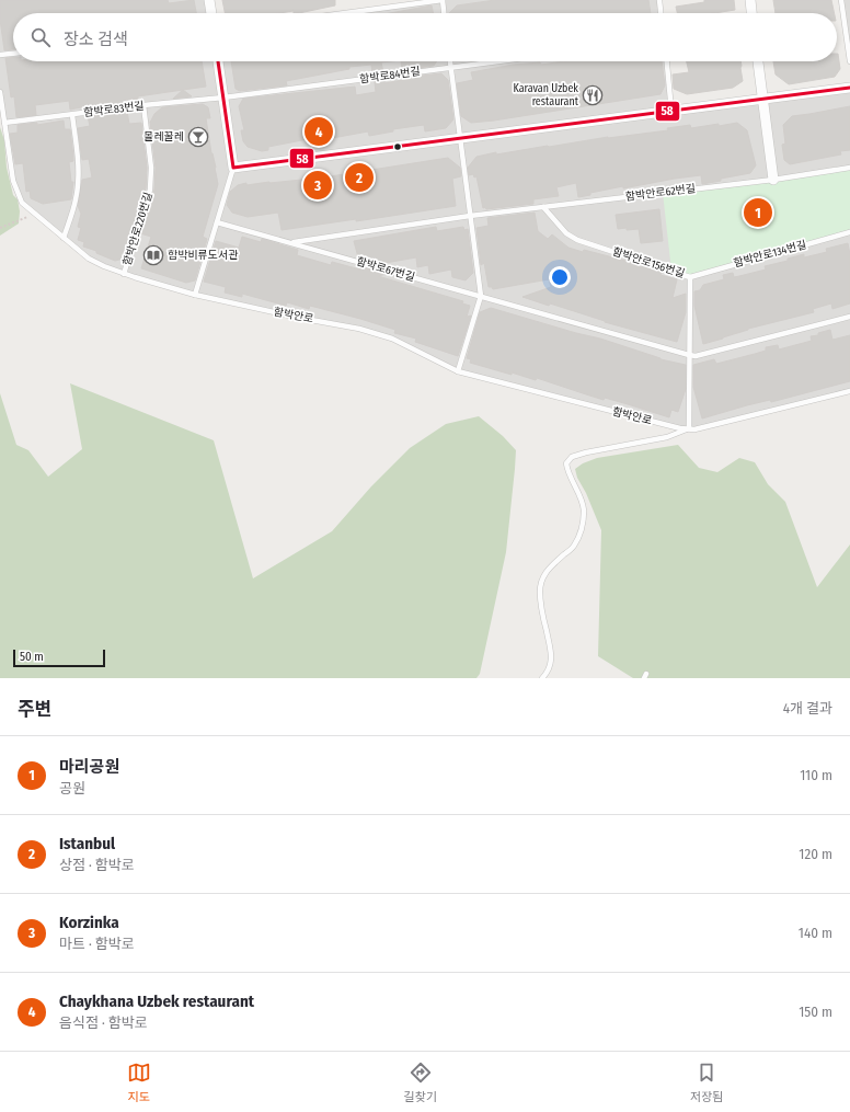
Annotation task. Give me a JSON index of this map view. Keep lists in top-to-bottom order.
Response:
{
  "streets": {
    "lane": [
      "함박로84번길",
      "함박로83번길",
      "함박안로62번길",
      "함박안로220번길",
      "함박안로134번길",
      "함박안로156번길",
      "함박로67번길",
      "함박안로"
    ]
  },
  "crossings": [
    ["함박로84번길", "함박로83번길"],
    ["함박로83번길", "함박안로220번길"],
    ["함박로83번길", "함박안로"],
    ["함박안로62번길", "함박안로156번길"],
    ["함박안로62번길", "함박로67번길"],
    ["함박안로220번길", "함박안로"],
    ["함박안로134번길", "함박안로156번길"],
    ["함박안로156번길", "함박안로"]
  ],
  "places": {
    "restaurant": ["Karavan Uzbek restaurant"],
    "bar": ["몰레꿀레"],
    "library": ["함박비류도서관"]
  },
  "lines": ["transit line 58"],
  "scale_bar": "50 m",
  "page": {
    "search": "장소 검색",
    "pins": [
      "4",
      "2",
      "3",
      "1"
    ],
    "scale": "50 m",
    "heading": ["주변", "4개 결과"],
    "list": [
      {
        "mark": "1",
        "name": "마리공원",
        "note": "공원",
        "value": "110 m"
      },
      {
        "mark": "2",
        "name": "Istanbul",
        "note": "상점 · 함박로",
        "value": "120 m"
      },
      {
        "mark": "3",
        "name": "Korzinka",
        "note": "마트 · 함박로",
        "value": "140 m"
      },
      {
        "mark": "4",
        "name": "Chaykhana Uzbek restaurant",
        "note": "음식점 · 함박로",
        "value": "150 m"
      }
    ],
    "nav": ["지도", "길찾기", "저장됨"]
  }
}
